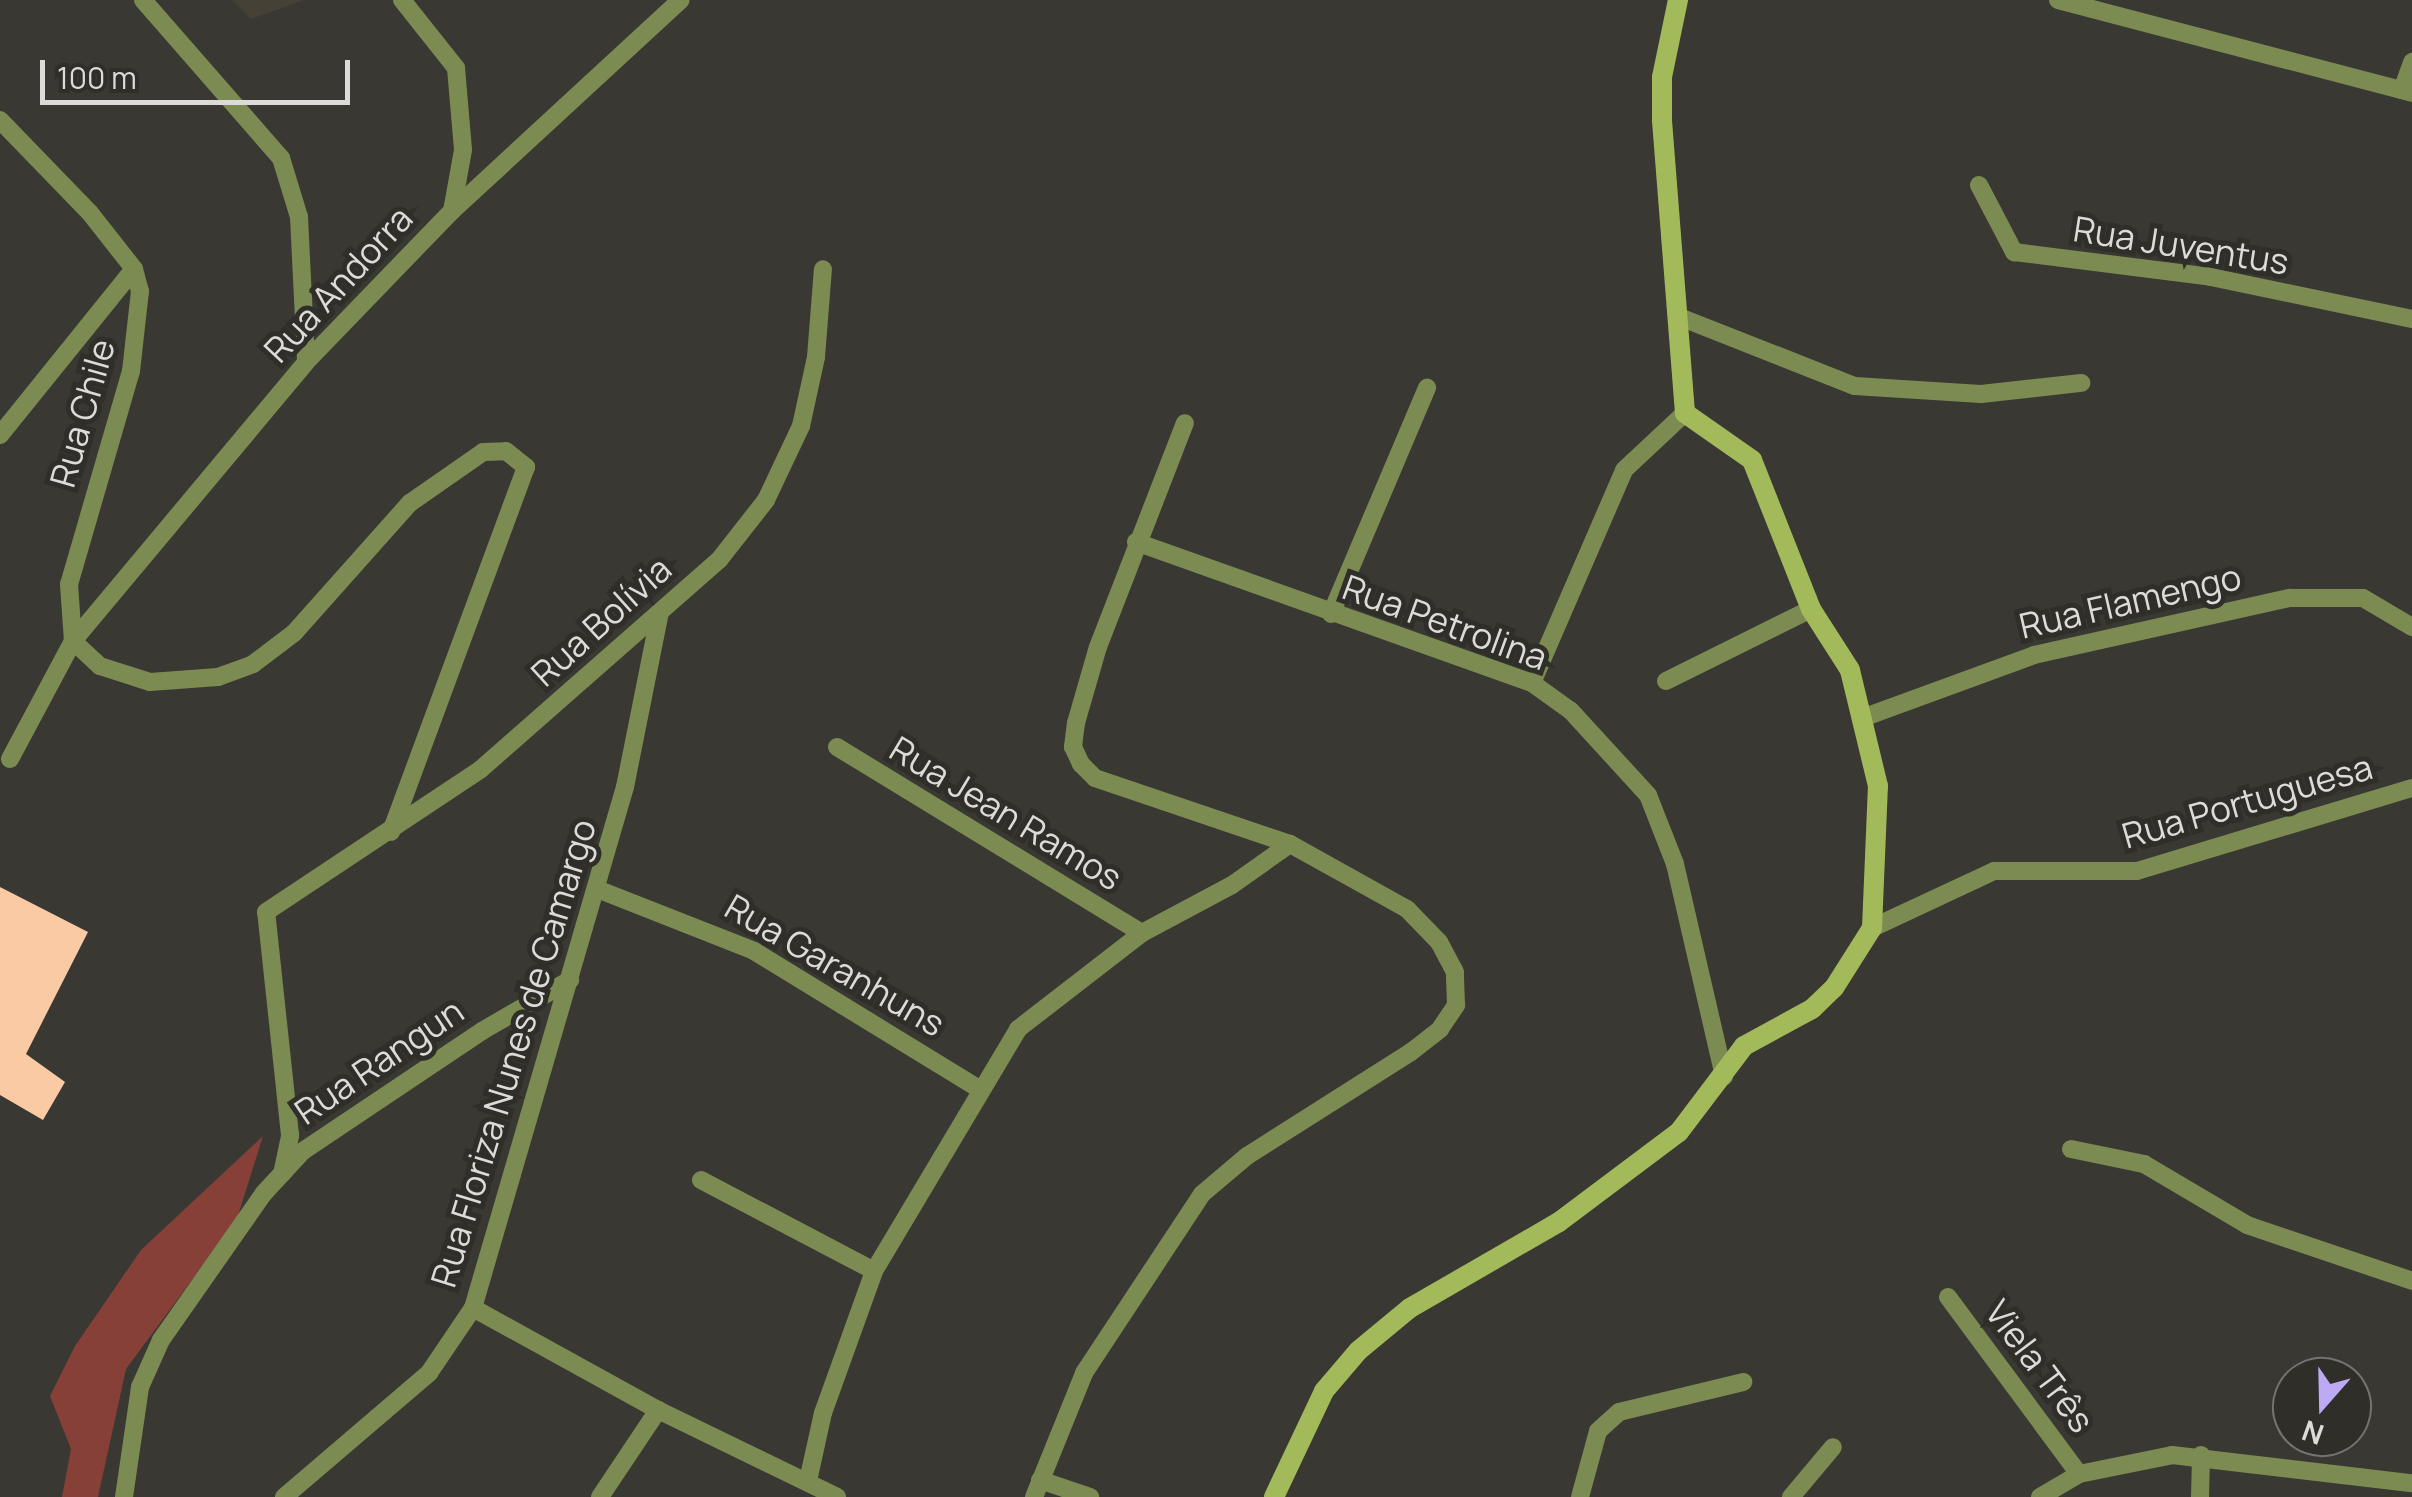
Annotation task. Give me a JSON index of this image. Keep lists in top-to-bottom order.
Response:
{
  "streets": {
    "street": [
      "Rua Juventus",
      "Rua Andorra",
      "Rua Chile",
      "Rua Flamengo",
      "Rua Bolívia",
      "Rua Petrolina",
      "Rua Portuguesa",
      "Rua Jean Ramos",
      "Rua Garanhuns",
      "Rua Floriza Nunes de Camargo",
      "Rua Rangun",
      "Viela Três"
    ]
  },
  "crossings": [
    ["Rua Andorra", "Rua Chile"],
    ["Rua Bolívia", "Rua Floriza Nunes de Camargo"],
    ["Rua Bolívia", "Rua Rangun"],
    ["Rua Garanhuns", "Rua Floriza Nunes de Camargo"],
    ["Rua Floriza Nunes de Camargo", "Rua Rangun"]
  ],
  "scale_bar": "100 m",
  "north": "bottom"
}
